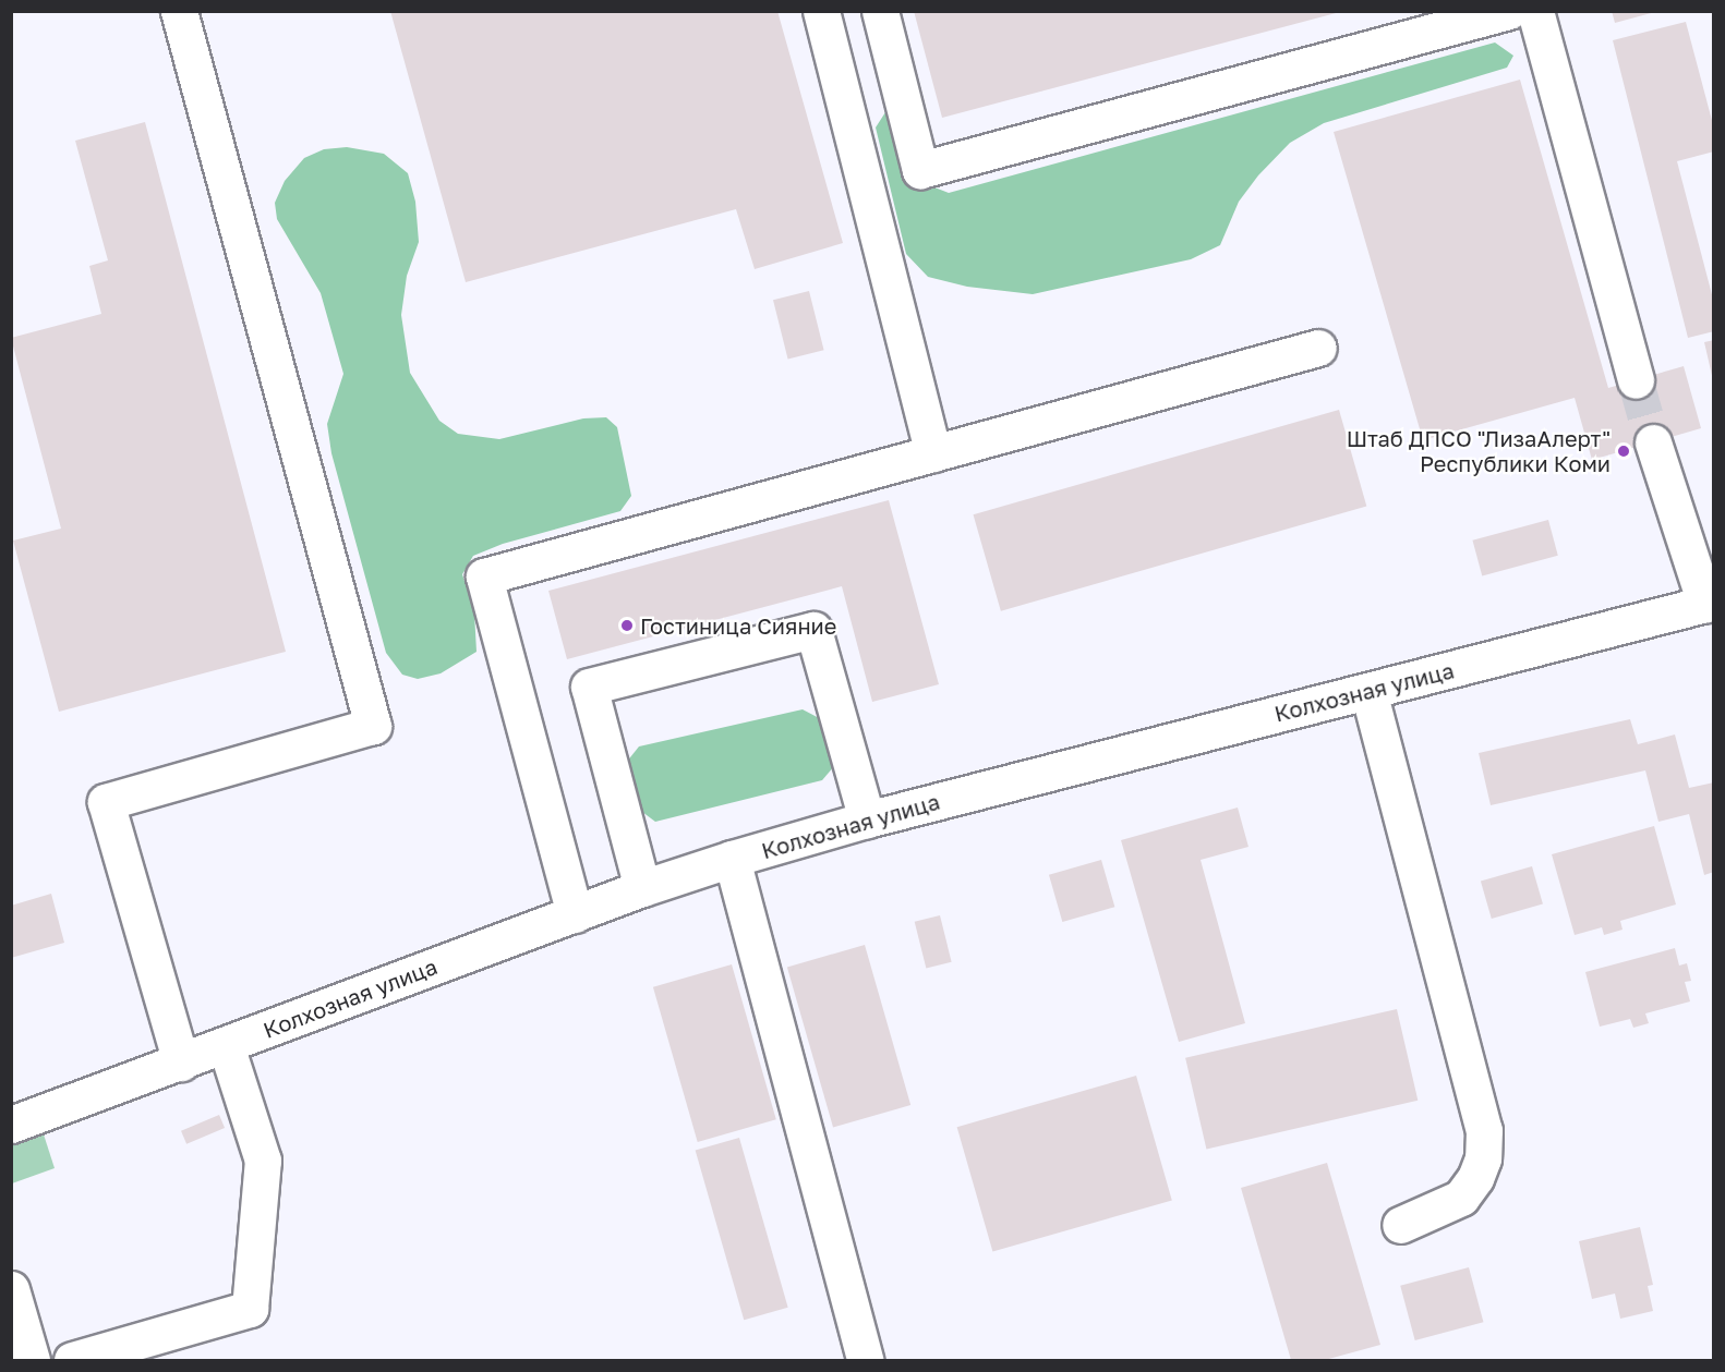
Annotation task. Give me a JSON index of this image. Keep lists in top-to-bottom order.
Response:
{
  "streets": {
    "street": ["Колхозная улица"]
  },
  "places": ["Штаб ДПСО \"ЛизаАлерт\" Республики Коми", "Гостиница Сияние"]
}
